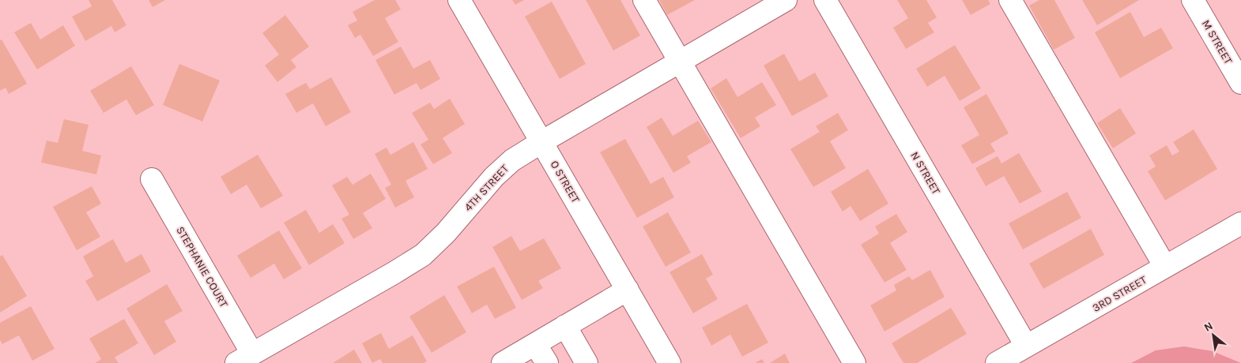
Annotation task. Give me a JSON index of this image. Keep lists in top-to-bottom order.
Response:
{
  "streets": {
    "street": [
      "M STREET",
      "N STREET",
      "O STREET",
      "4TH STREET",
      "STEPHANIE COURT",
      "3RD STREET"
    ]
  },
  "crossings": [
    ["N STREET", "3RD STREET"],
    ["O STREET", "4TH STREET"],
    ["4TH STREET", "STEPHANIE COURT"]
  ],
  "north": "top left"
}
